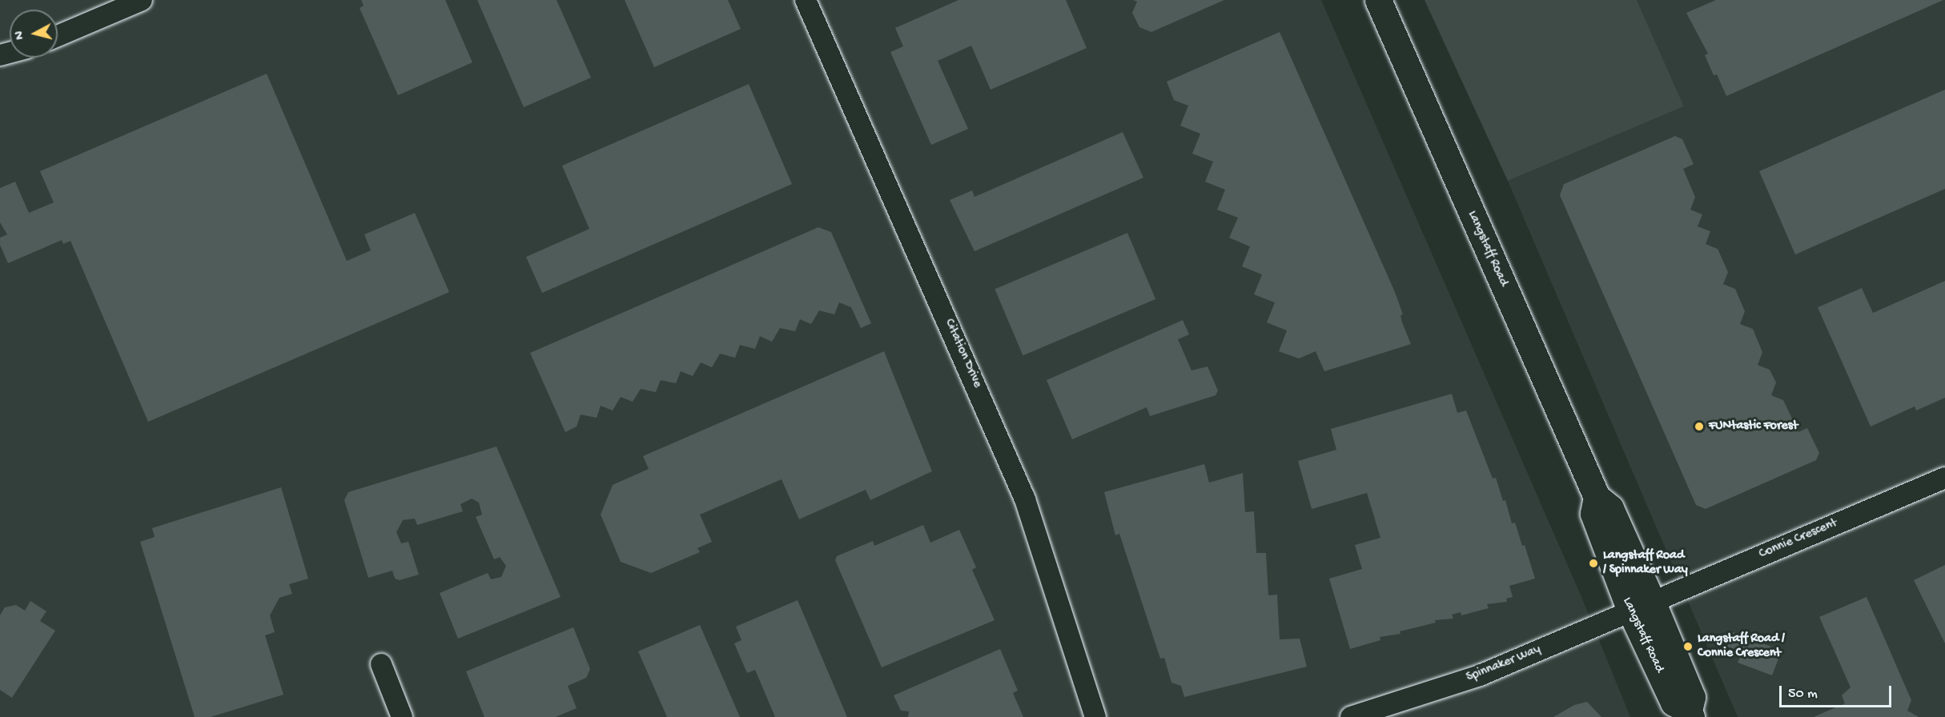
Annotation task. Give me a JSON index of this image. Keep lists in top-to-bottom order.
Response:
{
  "streets": {
    "main road": ["Langstaff Road"],
    "street": ["Citation Drive", "Connie Crescent", "Spinnaker Way"]
  },
  "crossings": [
    ["Langstaff Road", "Connie Crescent"],
    ["Langstaff Road", "Spinnaker Way"],
    ["Connie Crescent", "Spinnaker Way"]
  ],
  "places": ["FUNtastic Forest", "Langstaff Road / Spinnaker Way", "Langstaff Road / Connie Crescent"],
  "scale_bar": "50 m",
  "north": "left"
}
